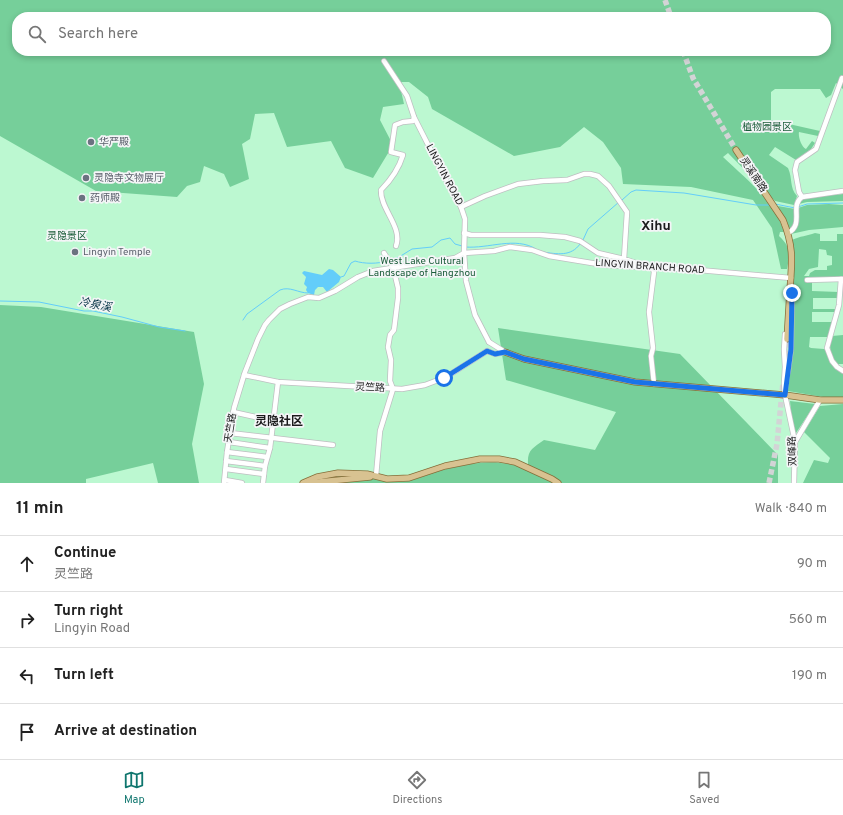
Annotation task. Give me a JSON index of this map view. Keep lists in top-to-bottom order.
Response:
{
  "streets": {
    "main road": ["灵溪南路"],
    "street": [
      "LINGYIN ROAD",
      "LINGYIN BRANCH ROAD",
      "灵竺路",
      "天竺路",
      "双峰路"
    ]
  },
  "crossings": [
    ["LINGYIN ROAD", "LINGYIN BRANCH ROAD"],
    ["LINGYIN BRANCH ROAD", "天竺路"],
    ["灵竺路", "天竺路"]
  ],
  "districts": ["Xihu", "灵隐社区"],
  "water": ["冷泉溪"],
  "parks": ["植物园景区", "灵隐景区", "West Lake Cultural Landscape of Hangzhou"],
  "places": [
    "华严殿",
    "灵隐寺文物展厅",
    "药师殿",
    "Lingyin Temple"
  ],
  "page": {
    "search": "Search here",
    "heading": ["11 min", "Walk · 840 m"],
    "list": [
      ["Continue", "灵竺路", "90 m"],
      ["Turn right", "Lingyin Road", "560 m"],
      ["Turn left", "190 m"],
      "Arrive at destination"
    ],
    "nav": ["Map", "Directions", "Saved"]
  }
}
